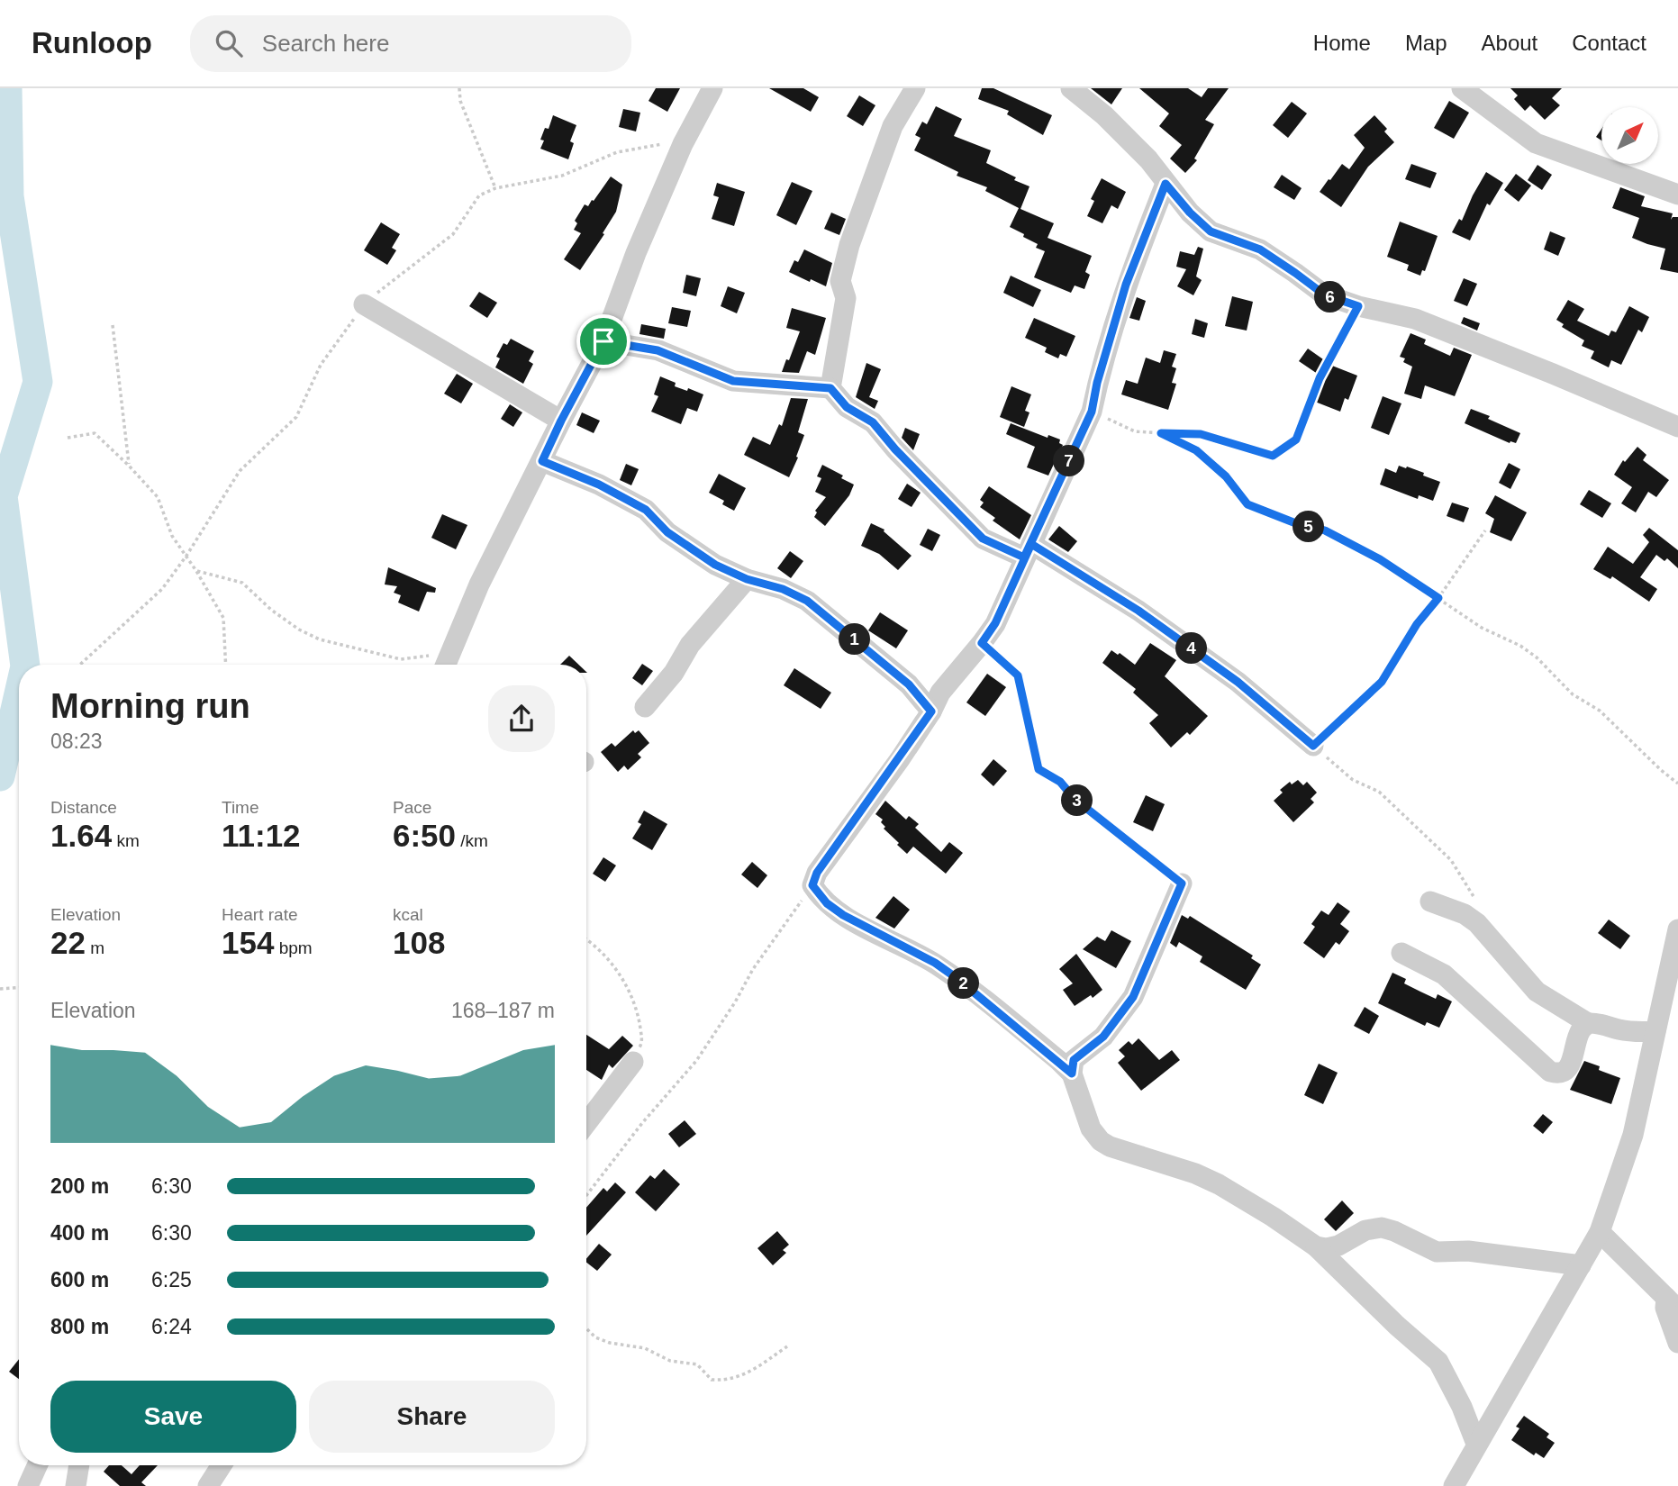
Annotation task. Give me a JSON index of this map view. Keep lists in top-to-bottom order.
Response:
{
  "north": "top right",
  "page": {
    "header": "Runloop",
    "search": "Search here",
    "nav": [
      "Home",
      "Map",
      "About",
      "Contact"
    ],
    "pins": [
      "6",
      "7",
      "5",
      "1",
      "4",
      "3",
      "2"
    ],
    "heading": ["Morning run", "08:23"],
    "stats": [
      ["Distance", "1.64 km"],
      ["Time", "11:12"],
      ["Pace", "6:50 /km"],
      ["Elevation", "22 m"],
      ["Heart rate", "154 bpm"],
      ["kcal", "108"]
    ],
    "chart": ["Elevation", "168–187 m"],
    "list": [
      {
        "name": "200 m",
        "note": "6:30"
      },
      {
        "name": "400 m",
        "note": "6:30"
      },
      {
        "name": "600 m",
        "note": "6:25"
      },
      {
        "name": "800 m",
        "note": "6:24"
      }
    ],
    "buttons": ["Save", "Share"]
  }
}
